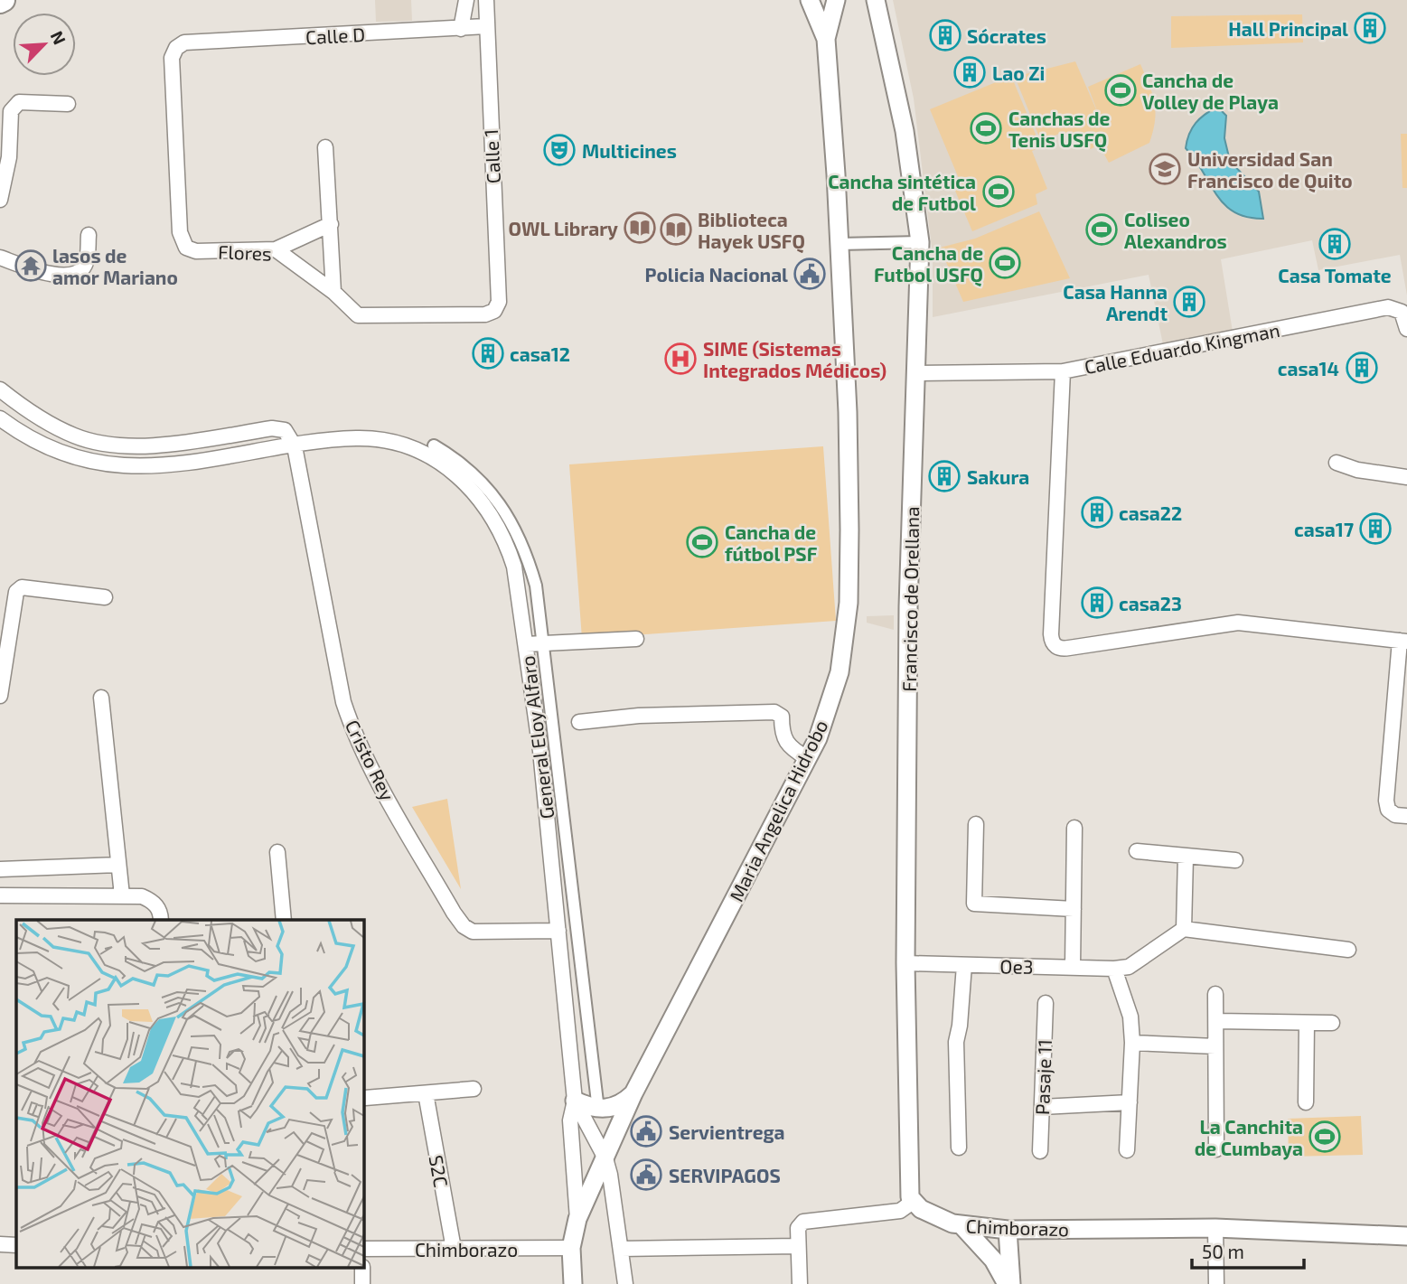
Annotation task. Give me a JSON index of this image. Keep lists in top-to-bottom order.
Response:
{
  "streets": {
    "street": [
      "Calle D",
      "Calle 1",
      "Flores",
      "Calle Eduardo Kingman",
      "Francisco de Orellana",
      "General Eloy Alfaro",
      "Cristo Rey",
      "Maria Angelica Hidrobo",
      "Oe3",
      "Pasaje 11",
      "S2C",
      "Chimborazo"
    ]
  },
  "crossings": [
    ["Calle D", "Calle 1"],
    ["Calle D", "Flores"],
    ["Calle 1", "Flores"],
    ["Calle Eduardo Kingman", "Francisco de Orellana"],
    ["Francisco de Orellana", "Oe3"],
    ["Francisco de Orellana", "Chimborazo"],
    ["General Eloy Alfaro", "Cristo Rey"],
    ["General Eloy Alfaro", "Maria Angelica Hidrobo"],
    ["Maria Angelica Hidrobo", "Chimborazo"],
    ["S2C", "Chimborazo"]
  ],
  "places": {
    "building": [
      "Hall Principal",
      "Sócrates",
      "Lao Zi",
      "Casa Tomate",
      "Casa Hanna Arendt",
      "casa12",
      "casa14",
      "Sakura",
      "casa22",
      "casa17",
      "casa23"
    ],
    "sports": [
      "Cancha de Volley de Playa",
      "Canchas de Tenis USFQ",
      "Cancha sintética de Futbol",
      "Coliseo Alexandros",
      "Cancha de Futbol USFQ",
      "Cancha de fútbol PSF",
      "La Canchita de Cumbaya"
    ],
    "theatre": ["Multicines"],
    "school or university": ["Universidad San Francisco de Quito"],
    "library": ["OWL Library", "Biblioteca Hayek USFQ"],
    "temple": ["lasos de amor Mariano"],
    "public building": ["Policia Nacional", "Servientrega", "SERVIPAGOS"],
    "hospital": ["SIME (Sistemas Integrados Médicos)"]
  },
  "scale_bar": "50 m",
  "north": "top right"
}
